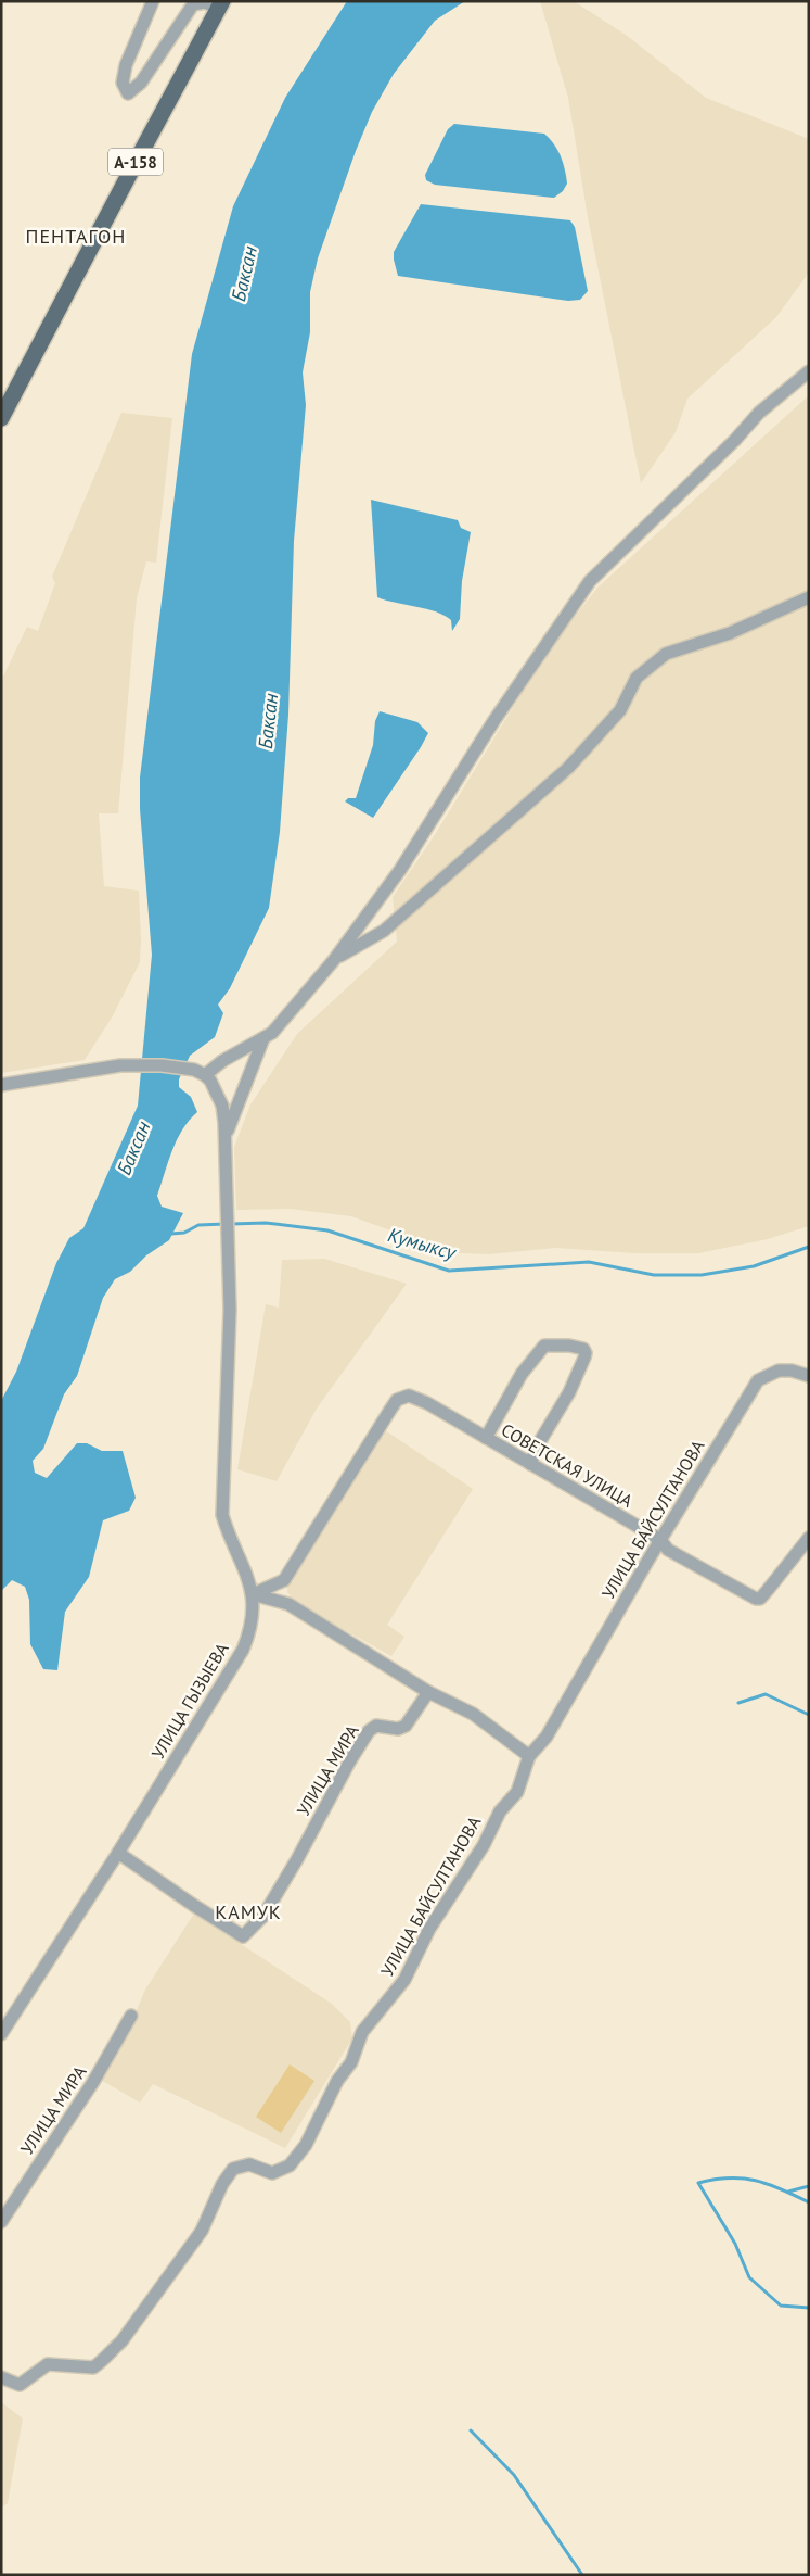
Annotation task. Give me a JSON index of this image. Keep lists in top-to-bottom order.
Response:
{
  "streets": {
    "main road": ["А-158"],
    "street": [
      "СОВЕТСКАЯ УЛИЦА",
      "УЛИЦА БАЙСУЛТАНОВА",
      "УЛИЦА ГЫЗЫЕВА",
      "УЛИЦА МИРА"
    ]
  },
  "crossings": [
    ["СОВЕТСКАЯ УЛИЦА", "УЛИЦА БАЙСУЛТАНОВА"],
    ["СОВЕТСКАЯ УЛИЦА", "УЛИЦА ГЫЗЫЕВА"],
    ["УЛИЦА ГЫЗЫЕВА", "УЛИЦА МИРА"]
  ],
  "districts": ["ПЕНТАГОН", "КАМУК"],
  "water": ["Баксан", "Кумыксу"]
}
